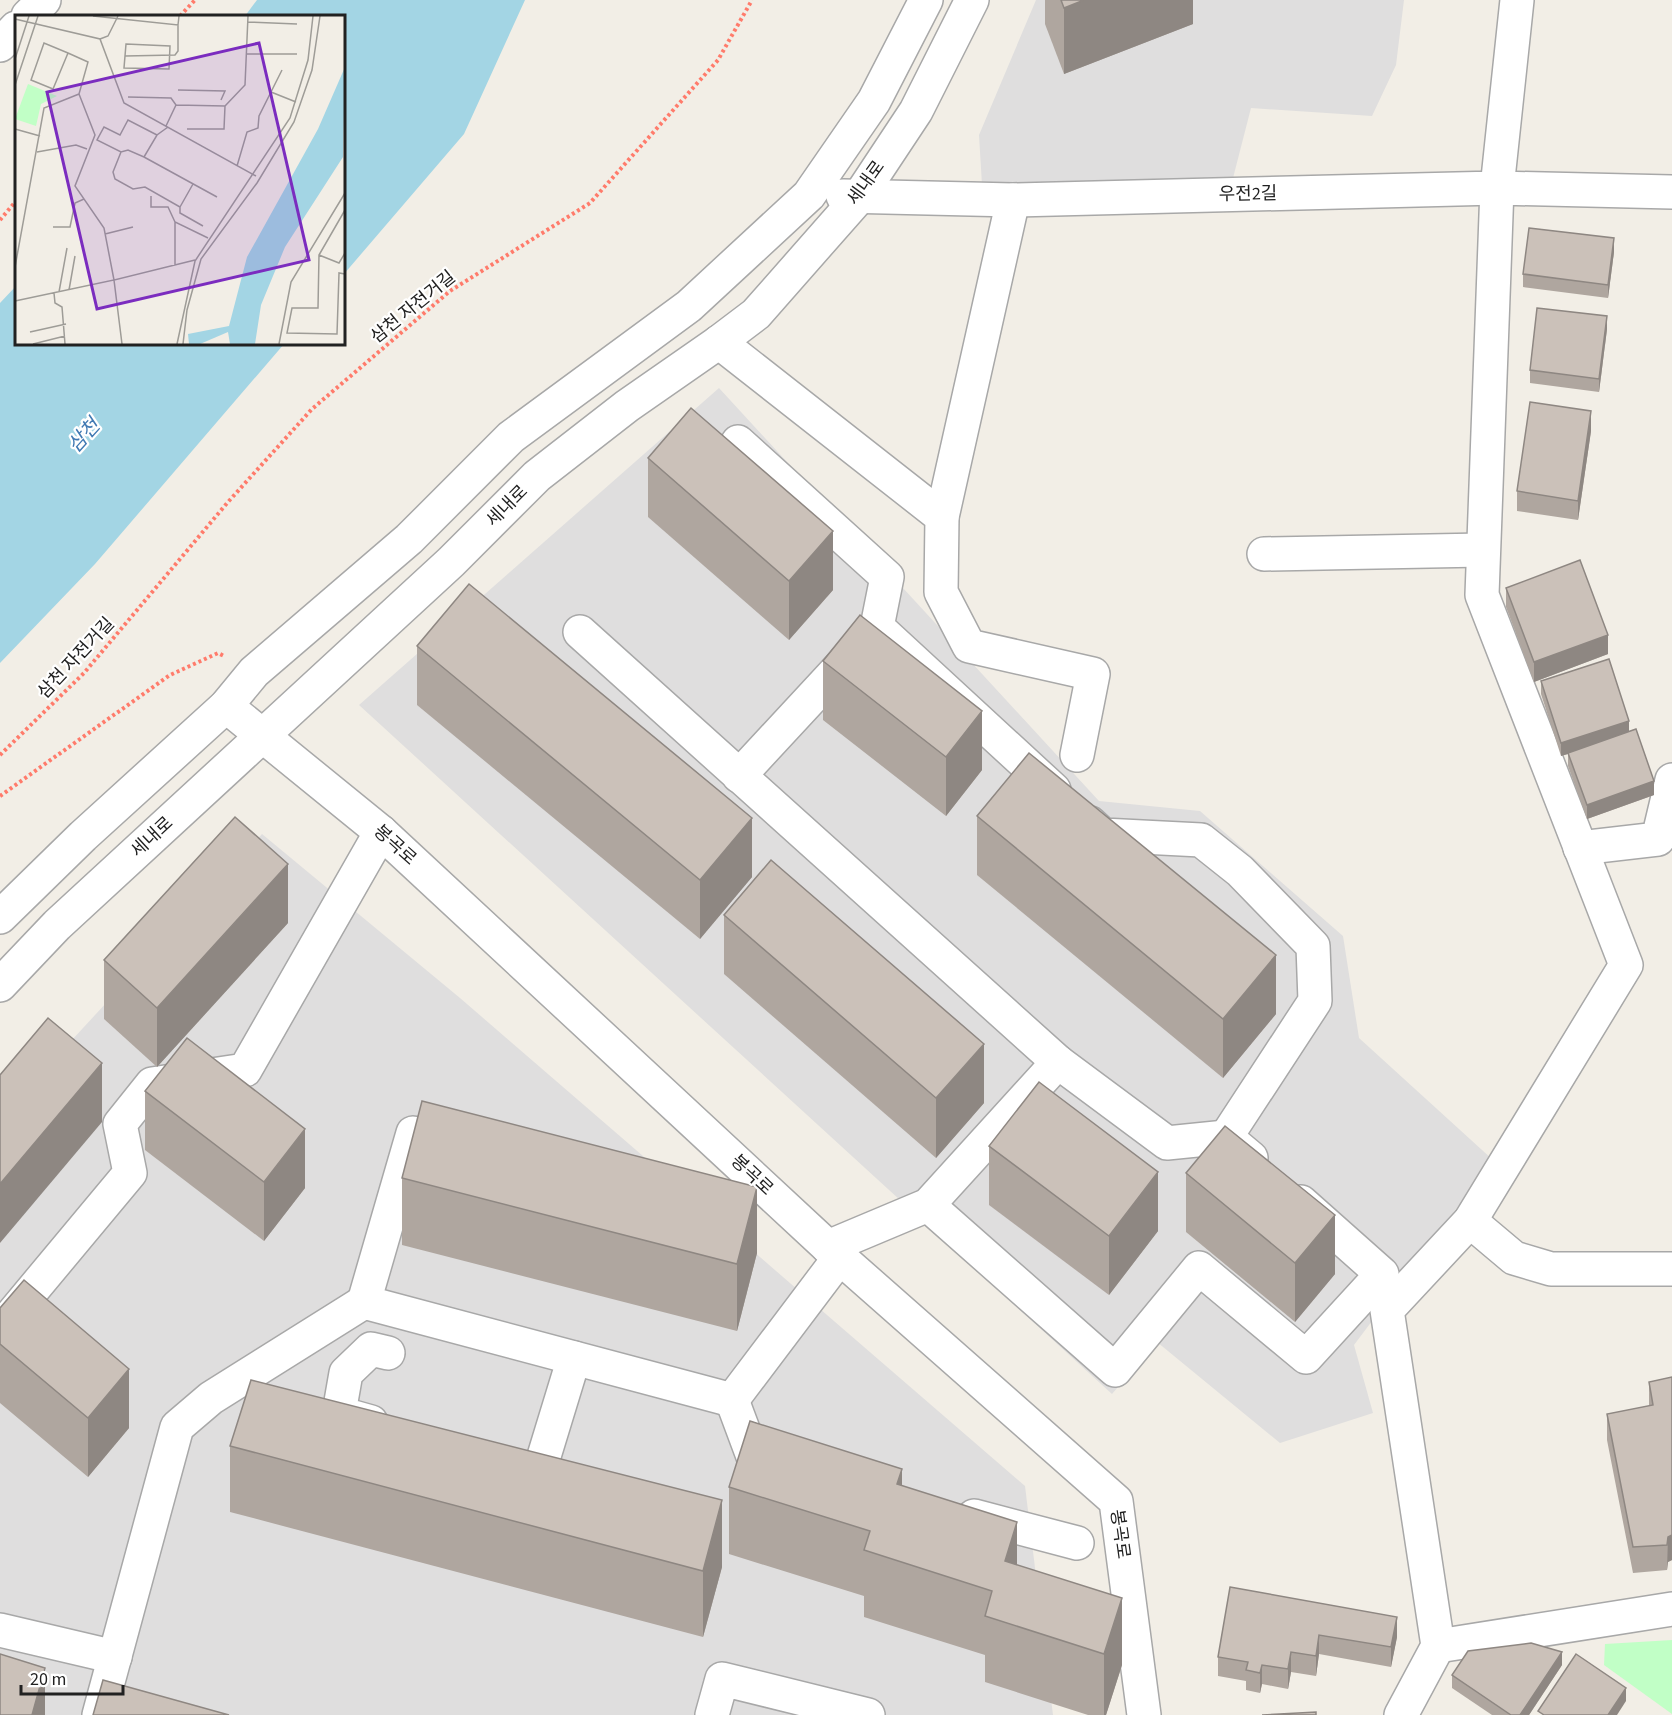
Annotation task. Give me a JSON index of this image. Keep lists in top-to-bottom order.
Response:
{
  "streets": {
    "street": ["세내로", "우전2길", "봉곡로"],
    "path": ["삼천 자전거길"]
  },
  "crossings": [
    ["세내로", "우전2길"],
    ["세내로", "봉곡로"]
  ],
  "water": ["삼천"],
  "scale_bar": "20 m"
}
